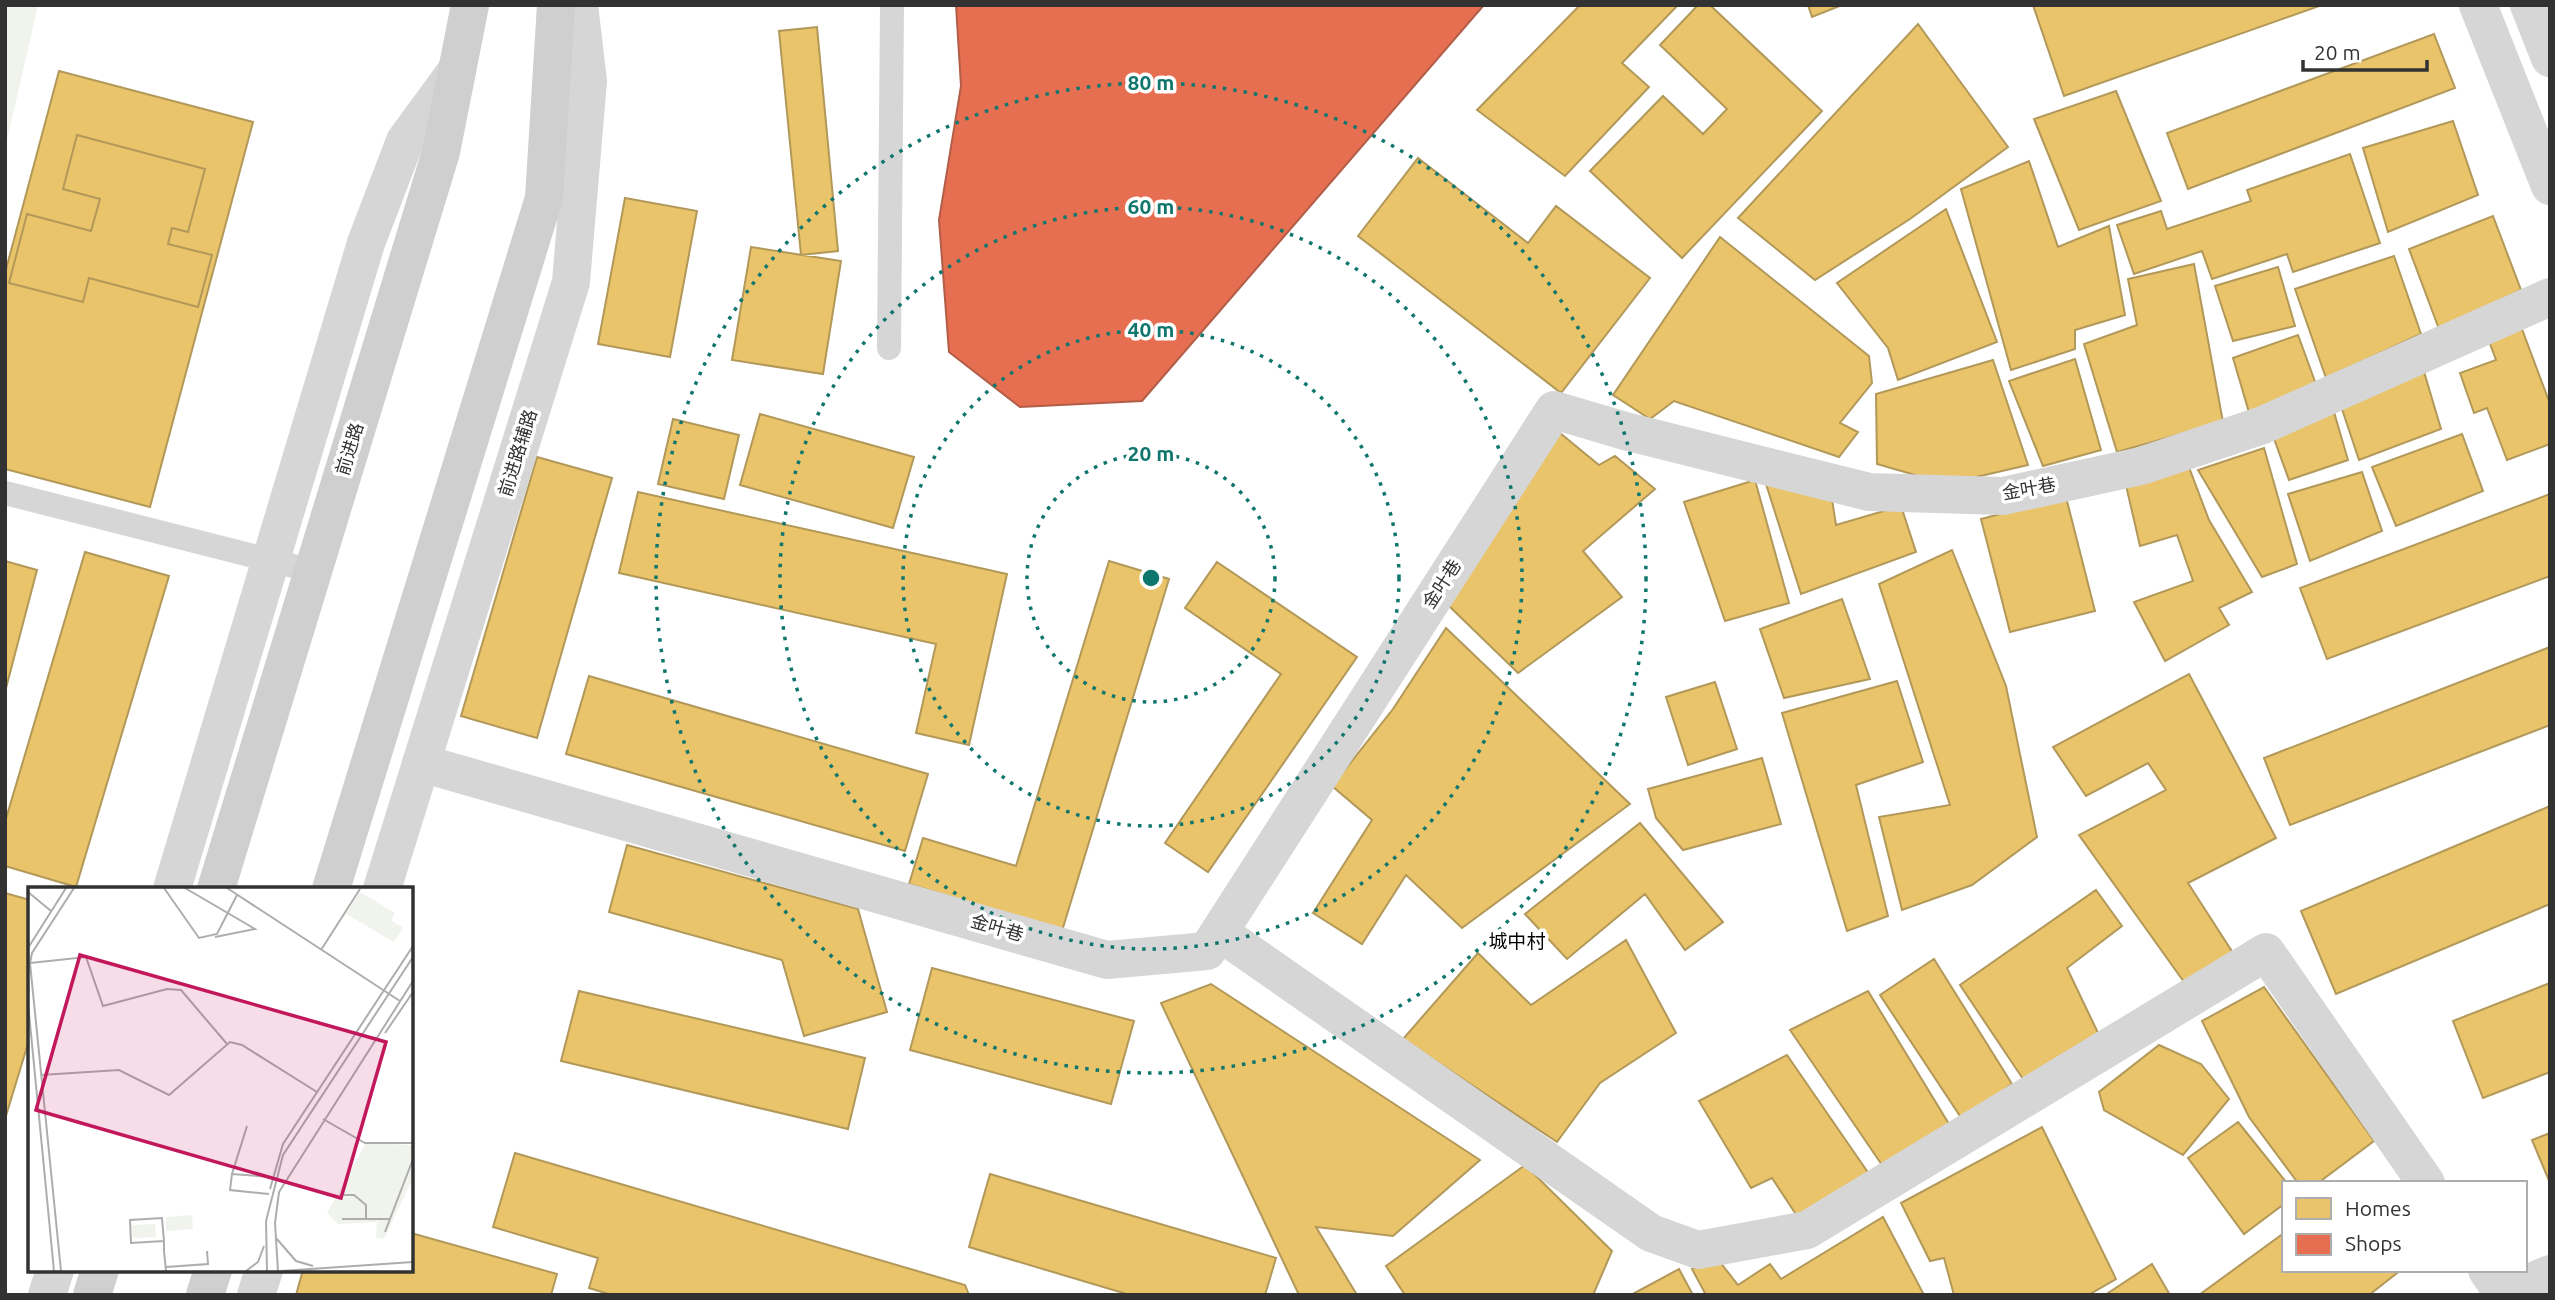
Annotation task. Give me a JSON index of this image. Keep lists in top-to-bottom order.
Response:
{
  "streets": {
    "main road": ["前进路"],
    "street": ["前进路辅路", "金叶巷"]
  },
  "crossings": [
    ["前进路辅路", "金叶巷"]
  ],
  "districts": ["城中村"],
  "legend": ["Homes", "Shops"],
  "scale_bar": "20 m",
  "rings": [
    "80 m",
    "60 m",
    "40 m",
    "20 m"
  ]
}
